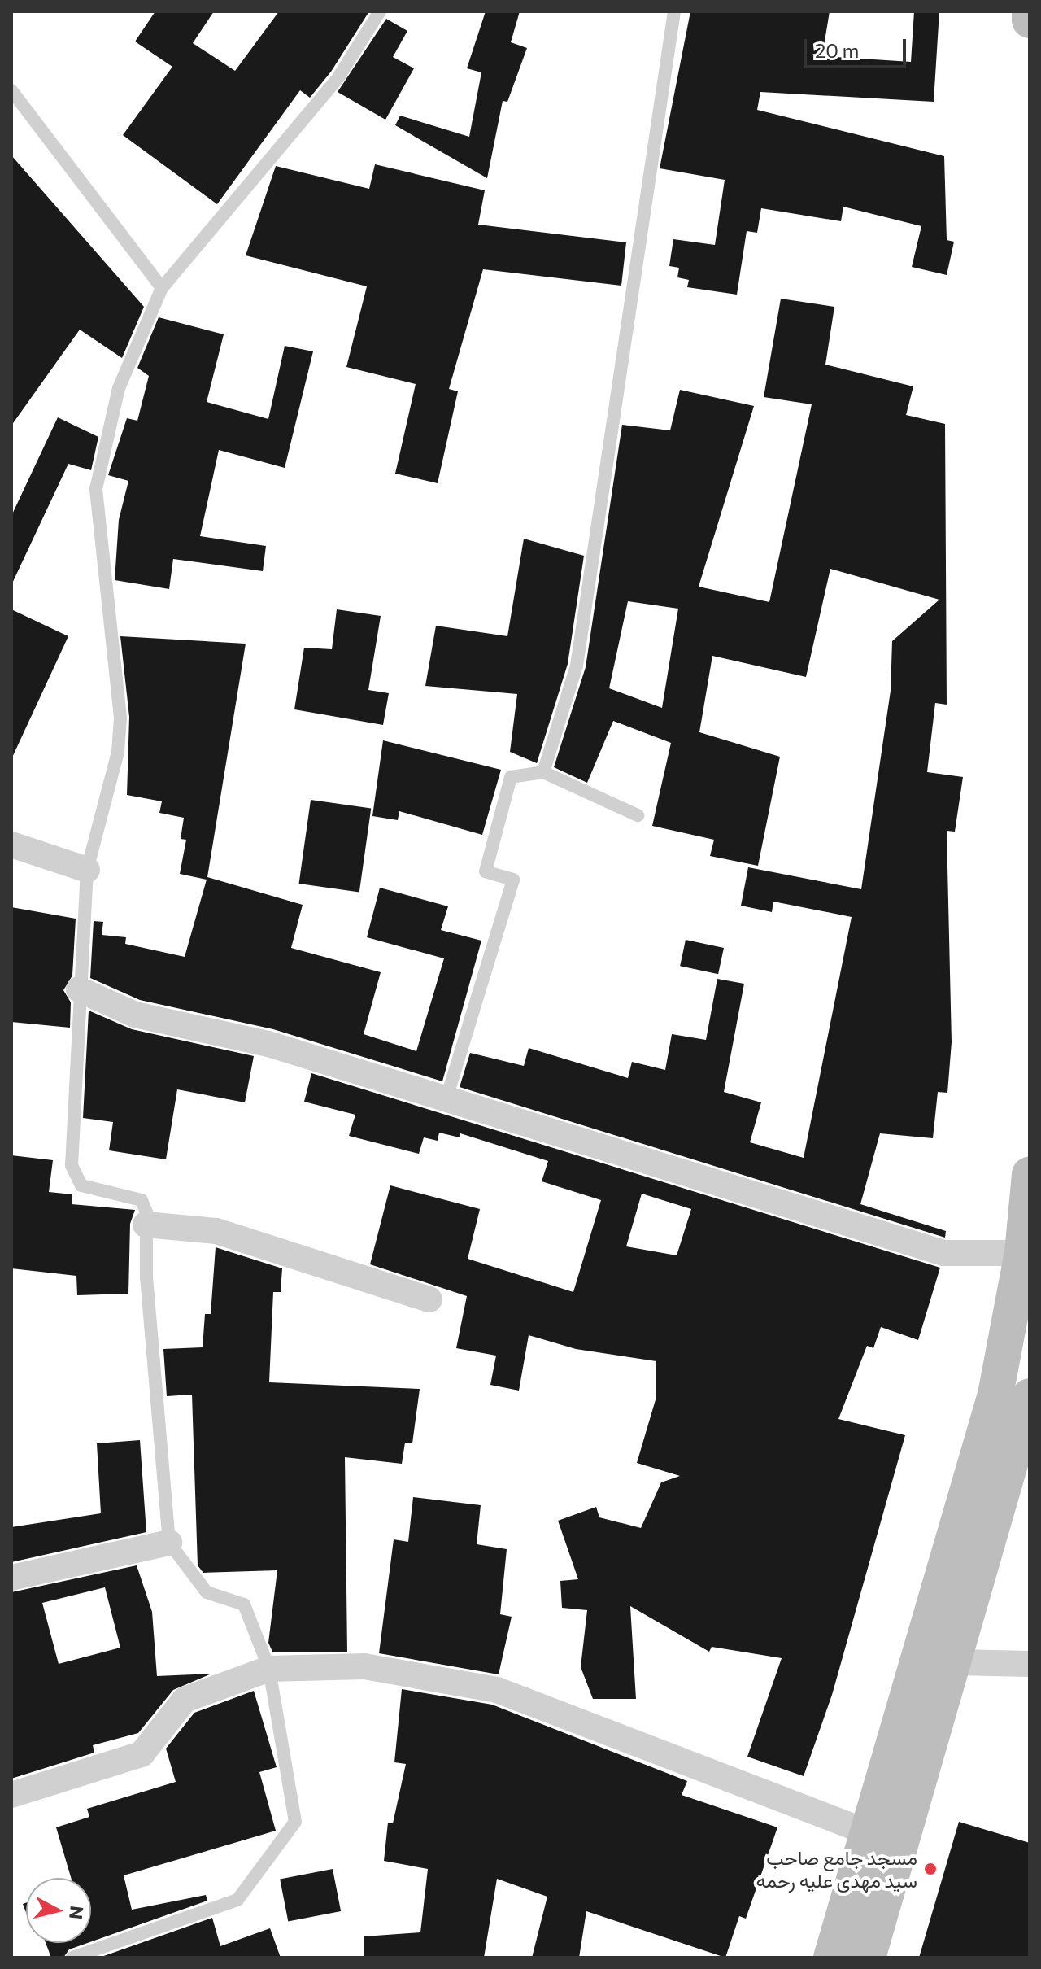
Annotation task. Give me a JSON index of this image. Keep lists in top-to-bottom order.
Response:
{
  "places": ["مسجد جامع صاحب سید مهدی علیه رحمه"],
  "scale_bar": "20 m",
  "north": "right"
}
